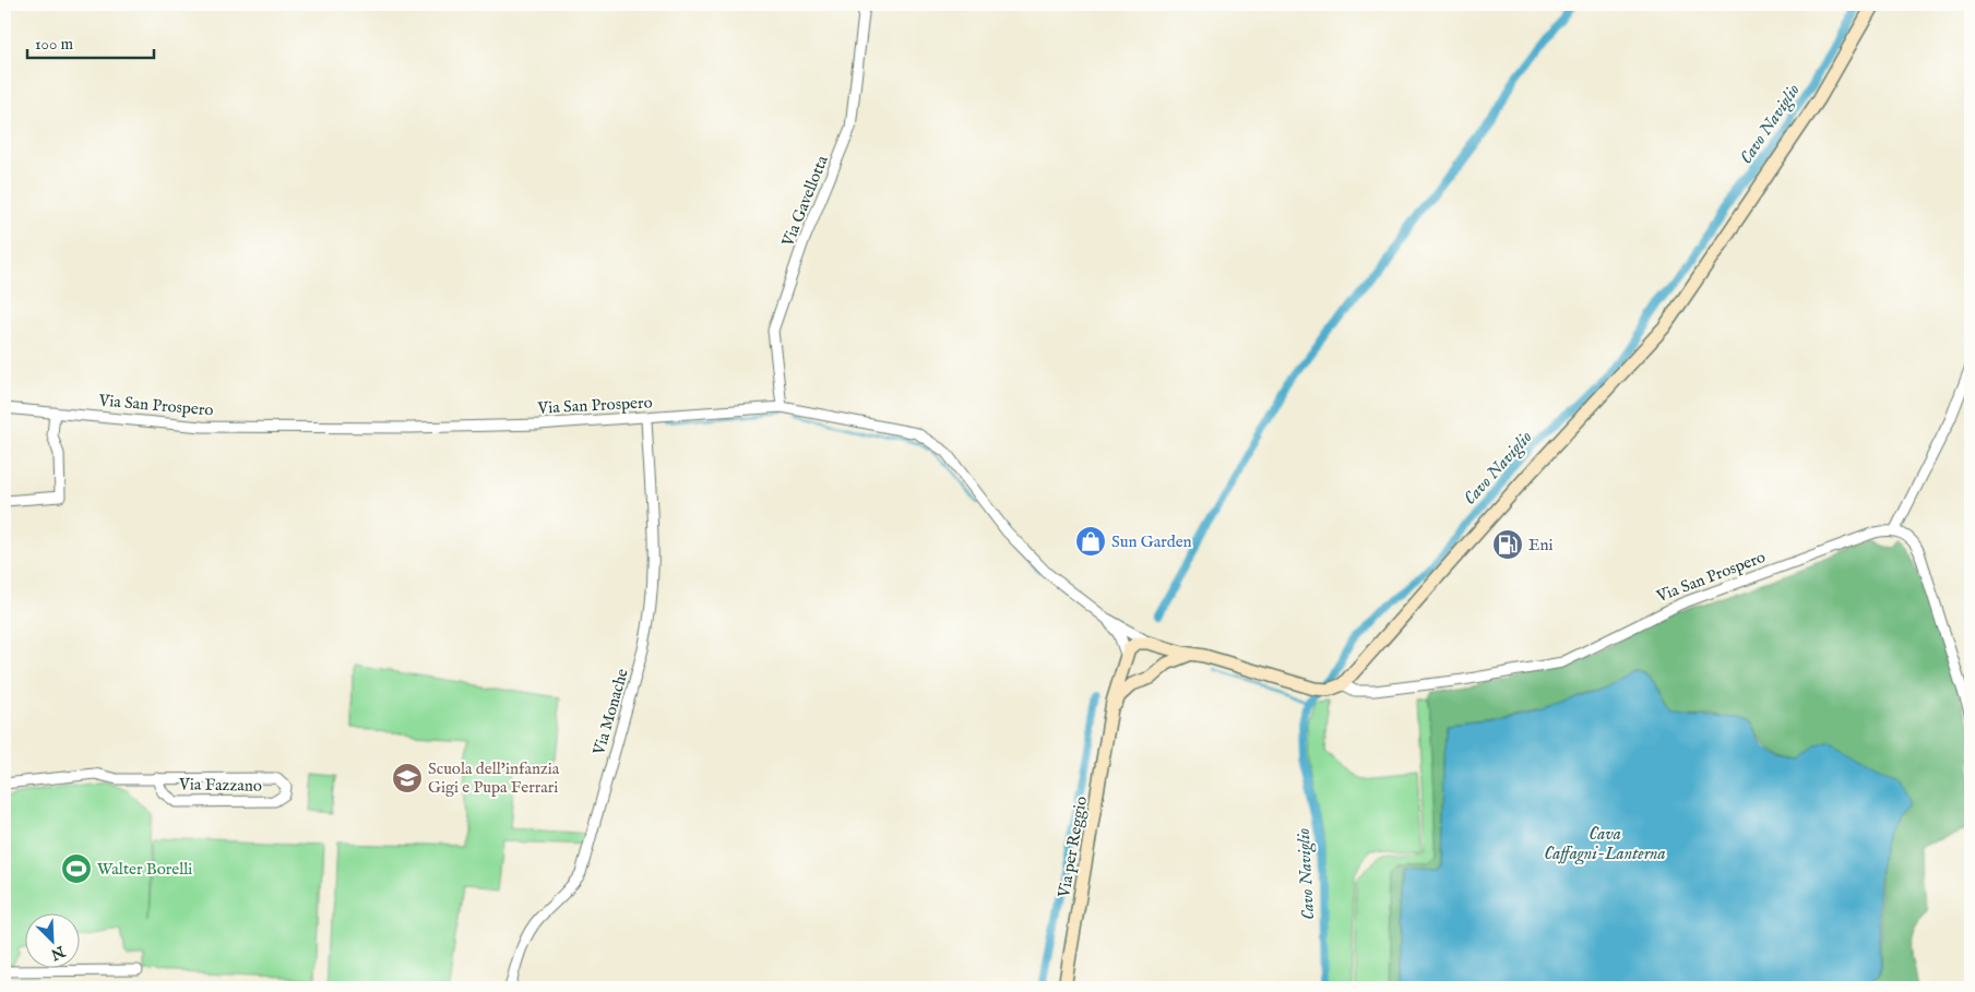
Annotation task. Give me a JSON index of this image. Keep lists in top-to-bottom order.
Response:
{
  "streets": {
    "main road": ["Via per Reggio"],
    "street": [
      "Via Gavellotta",
      "Via San Prospero",
      "Via Monache",
      "Via Fazzano"
    ]
  },
  "crossings": [
    ["Via Gavellotta", "Via San Prospero"],
    ["Via San Prospero", "Via Monache"],
    ["Via San Prospero", "Via per Reggio"]
  ],
  "water": ["Cavo Naviglio", "Cava Caffagni-Lanterna"],
  "places": {
    "shop": ["Sun Garden"],
    "fuel station": ["Eni"],
    "school or university": ["Scuola dell'infanzia Gigi e Pupa Ferrari"],
    "sports": ["Walter Borelli"]
  },
  "scale_bar": "100 m",
  "north": "bottom right"
}
